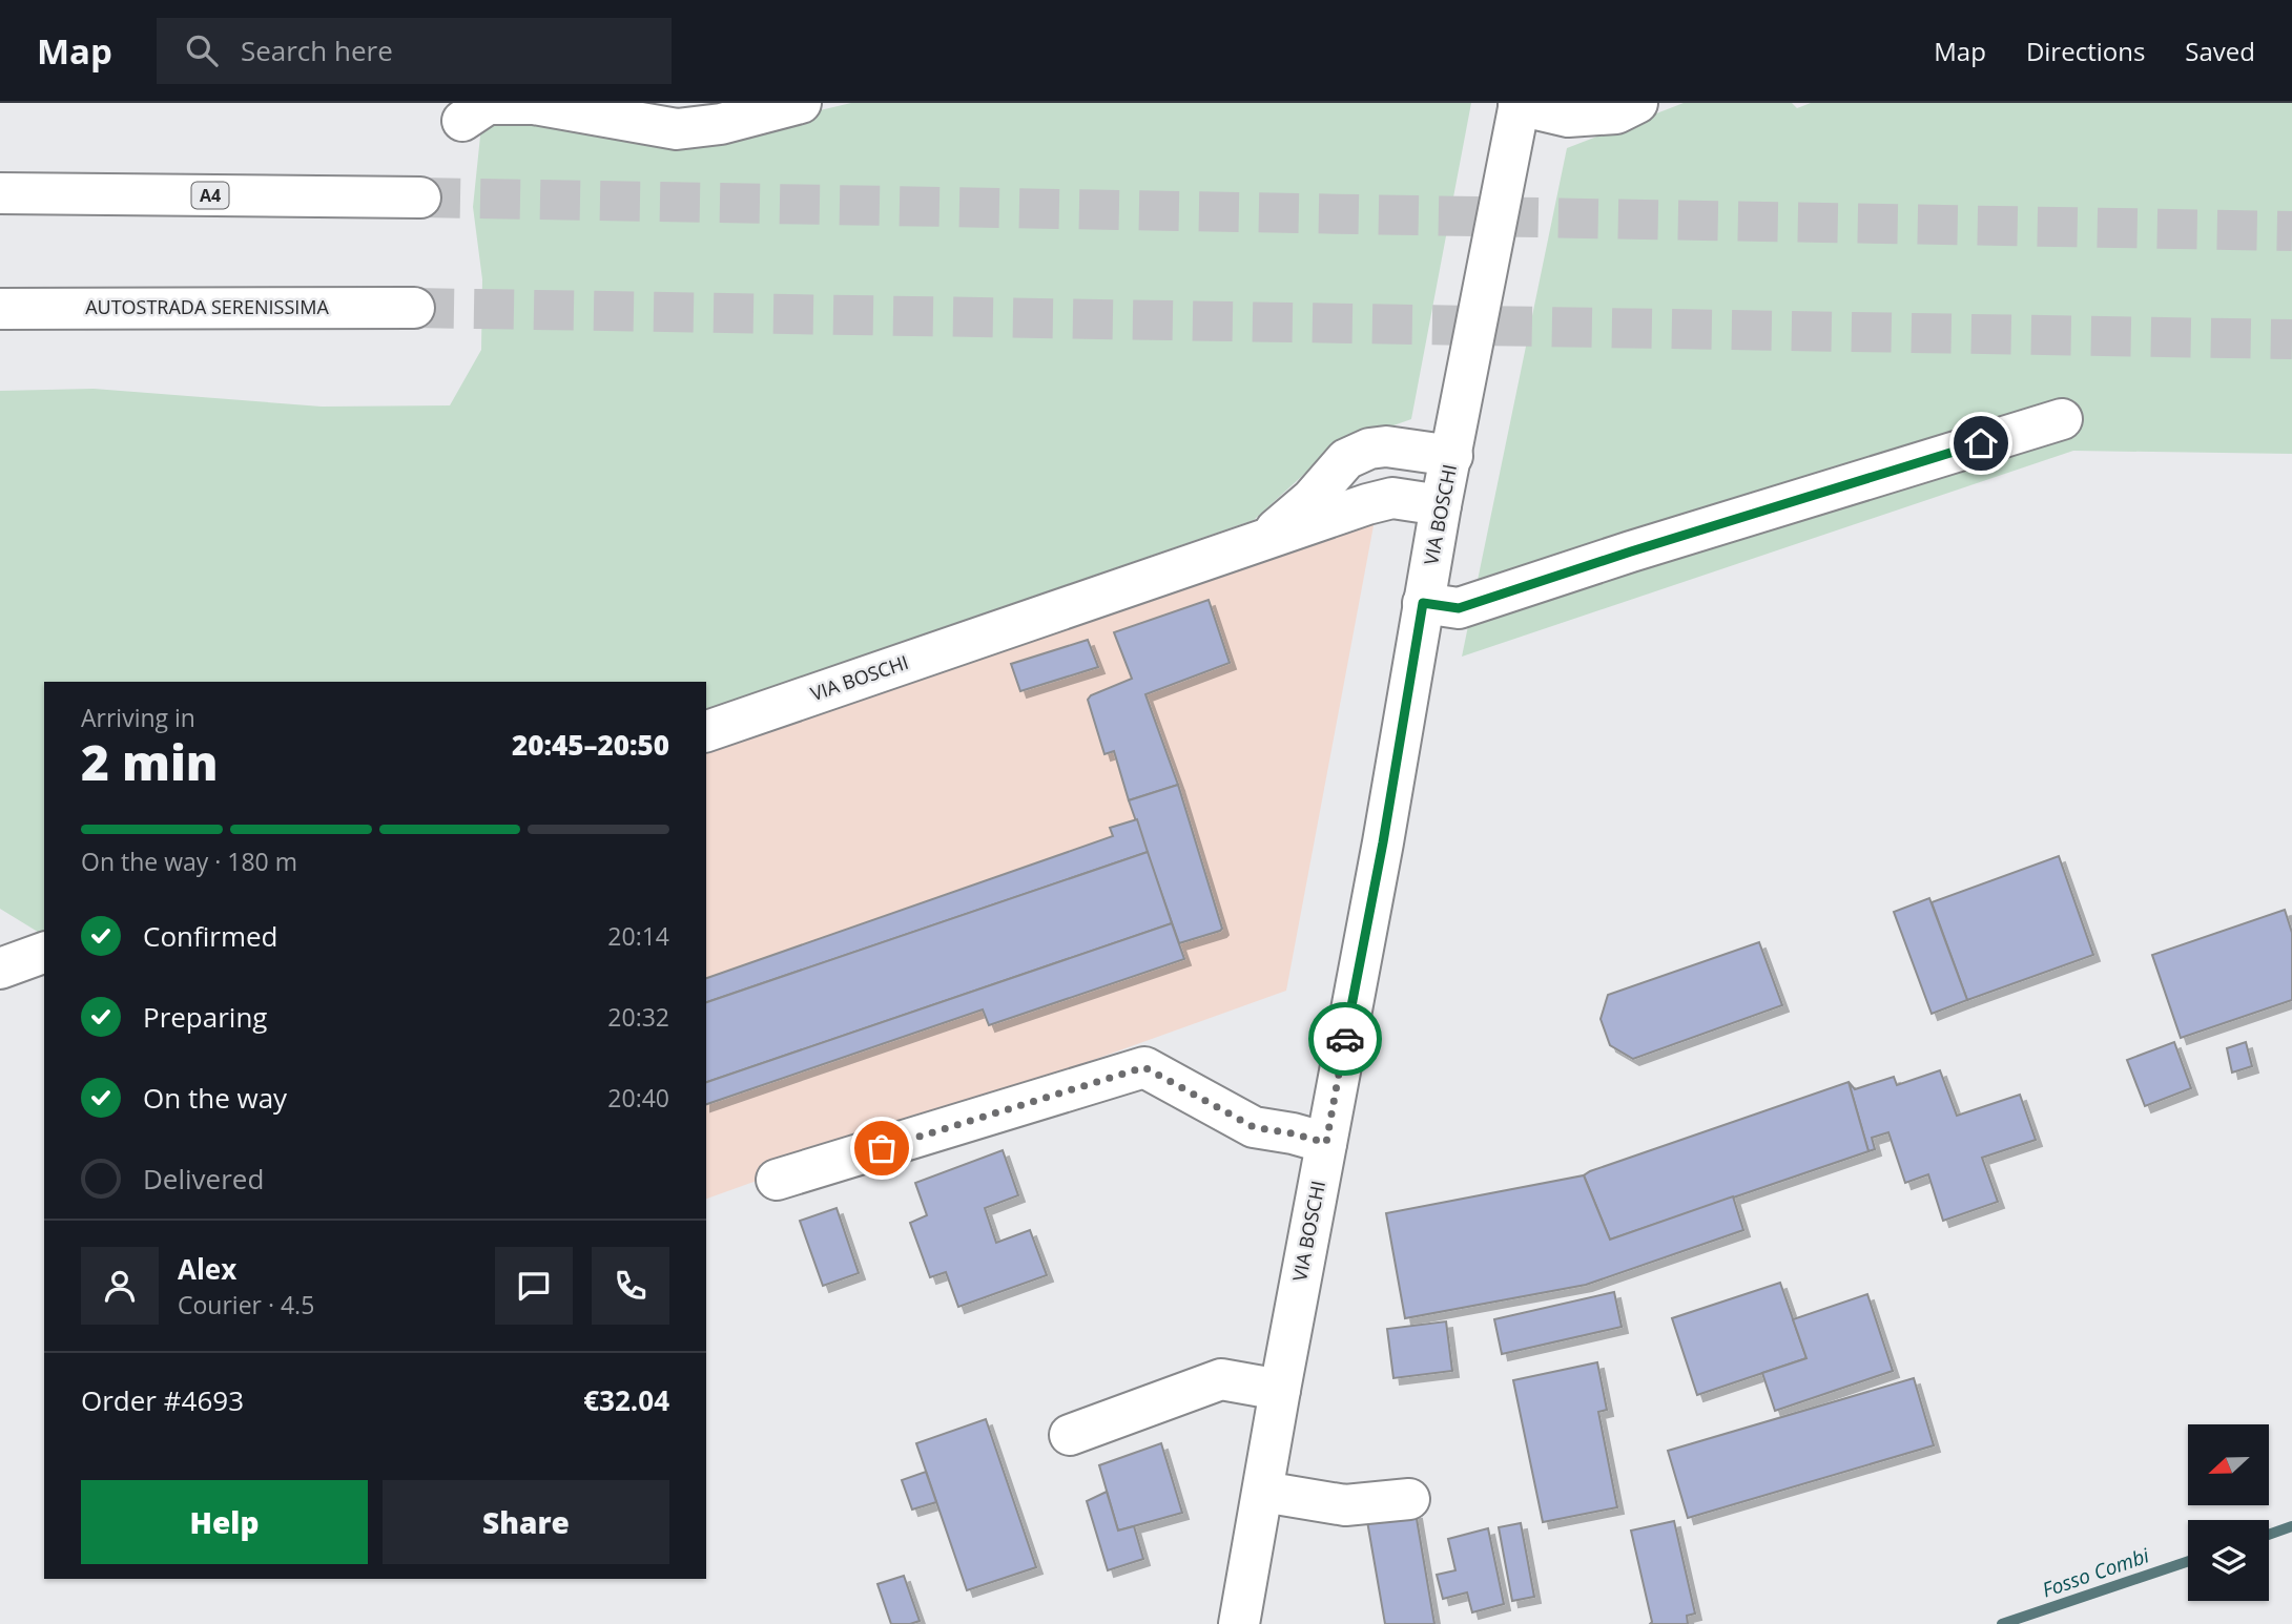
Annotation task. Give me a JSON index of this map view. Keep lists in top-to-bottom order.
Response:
{
  "streets": {
    "main road": ["A4", "AUTOSTRADA SERENISSIMA", "VIA BOSCHI"]
  },
  "water": ["Fosso Combi"],
  "north": "left",
  "page": {
    "header": "Map",
    "search": "Search here",
    "nav": ["Map", "Directions", "Saved"],
    "heading": ["2 min", "Arriving in", "20:45–20:50"],
    "panel": [
      "Alex",
      "Courier · 4.5",
      "Order #4693",
      "€32.04"
    ],
    "bar": "On the way · 180 m",
    "list": [
      ["Confirmed", "20:14"],
      ["Preparing", "20:32"],
      ["On the way", "20:40"],
      "Delivered"
    ],
    "buttons": ["Help", "Share"]
  }
}
